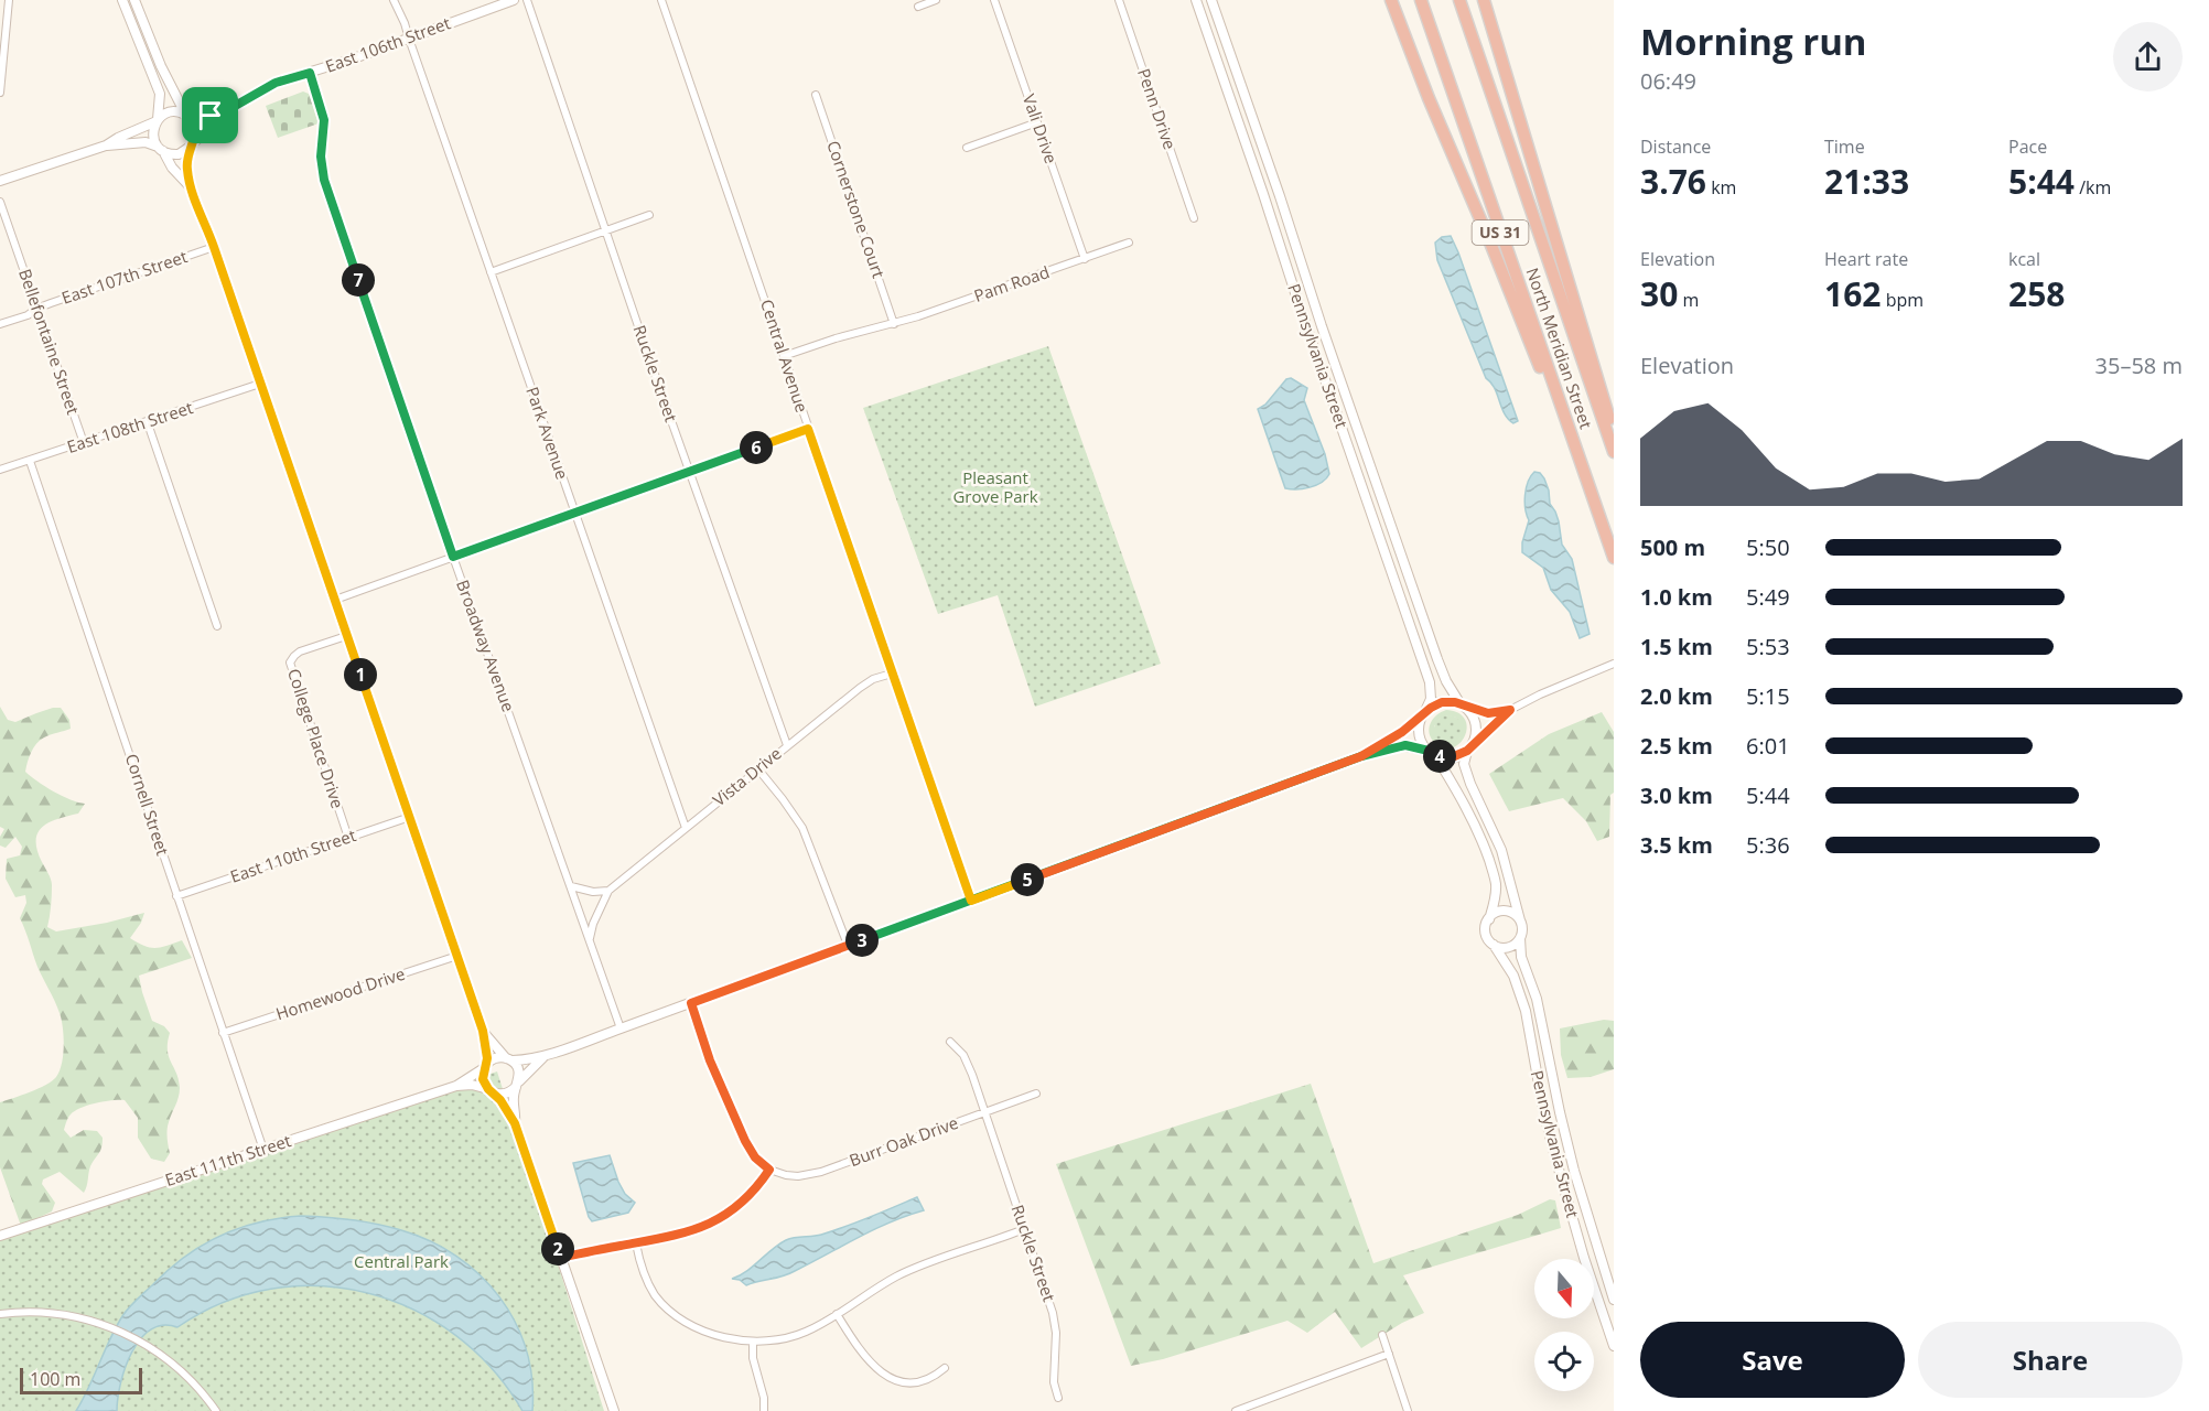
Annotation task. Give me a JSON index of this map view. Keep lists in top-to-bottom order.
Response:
{
  "streets": {
    "highway": ["US 31", "North Meridian Street"],
    "main road": ["East 106th Street", "Pennsylvania Street", "East 111th Street"],
    "street": [
      "Penn Drive",
      "Vali Drive",
      "Cornerstone Court",
      "East 107th Street",
      "Pam Road",
      "Bellefontaine Street",
      "Central Avenue",
      "Ruckle Street",
      "East 108th Street",
      "Park Avenue",
      "Broadway Avenue",
      "College Place Drive",
      "Vista Drive",
      "Cornell Street",
      "East 110th Street",
      "Homewood Drive",
      "Burr Oak Drive"
    ]
  },
  "crossings": [
    ["East 106th Street", "Park Avenue"],
    ["East 106th Street", "Broadway Avenue"],
    ["Vali Drive", "Pam Road"],
    ["Cornerstone Court", "Pam Road"],
    ["East 107th Street", "Bellefontaine Street"],
    ["Pam Road", "Central Avenue"],
    ["Bellefontaine Street", "East 108th Street"],
    ["Central Avenue", "Vista Drive"],
    ["Ruckle Street", "Vista Drive"],
    ["Ruckle Street", "Burr Oak Drive"],
    ["East 108th Street", "Cornell Street"],
    ["Park Avenue", "Vista Drive"],
    ["Broadway Avenue", "Vista Drive"],
    ["College Place Drive", "East 110th Street"],
    ["Cornell Street", "East 110th Street"],
    ["Cornell Street", "Homewood Drive"],
    ["Cornell Street", "East 111th Street"]
  ],
  "parks": ["Pleasant Grove Park", "Central Park"],
  "scale_bar": "100 m",
  "north": "bottom",
  "page": {
    "heading": ["Morning run", "06:49"],
    "stats": [
      ["Distance", "3.76 km"],
      ["Time", "21:33"],
      ["Pace", "5:44 /km"],
      ["Elevation", "30 m"],
      ["Heart rate", "162 bpm"],
      ["kcal", "258"]
    ],
    "pins": [
      "7",
      "6",
      "1",
      "4",
      "5",
      "3",
      "2"
    ],
    "chart": ["Elevation", "35–58 m"],
    "list": [
      {
        "name": "500 m",
        "note": "5:50"
      },
      {
        "name": "1.0 km",
        "note": "5:49"
      },
      {
        "name": "1.5 km",
        "note": "5:53"
      },
      {
        "name": "2.0 km",
        "note": "5:15"
      },
      {
        "name": "2.5 km",
        "note": "6:01"
      },
      {
        "name": "3.0 km",
        "note": "5:44"
      },
      {
        "name": "3.5 km",
        "note": "5:36"
      }
    ],
    "buttons": ["Save", "Share"],
    "scale": "100 m"
  }
}
